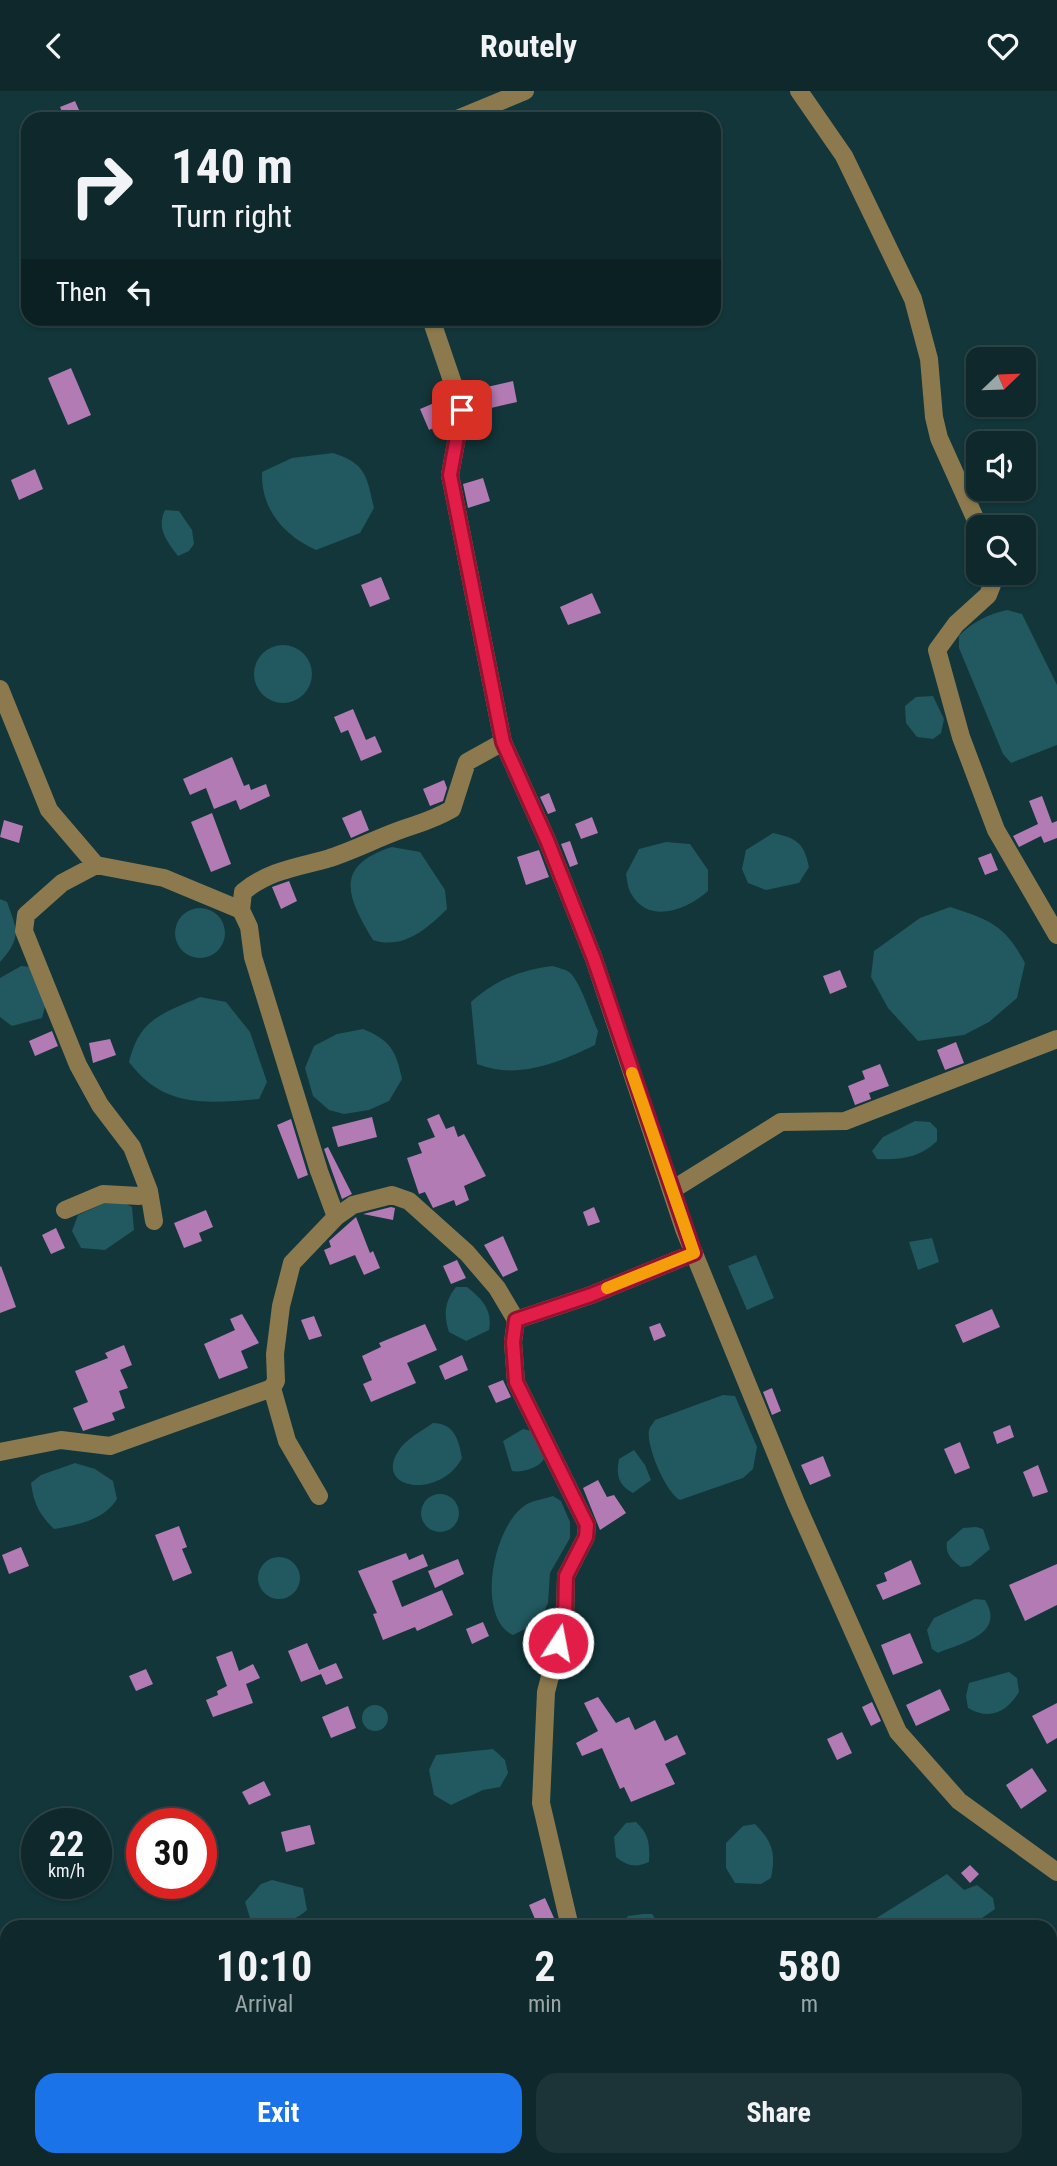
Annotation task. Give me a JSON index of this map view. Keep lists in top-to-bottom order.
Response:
{
  "north": "top right",
  "page": {
    "header": "Routely",
    "turn": ["140 m", "Turn right"],
    "then": "Then",
    "speed": "22 km/h",
    "limit": "30",
    "eta": [
      "10:10",
      "Arrival",
      "2",
      "min",
      "580",
      "m"
    ],
    "buttons": ["Exit", "Share"]
  }
}
